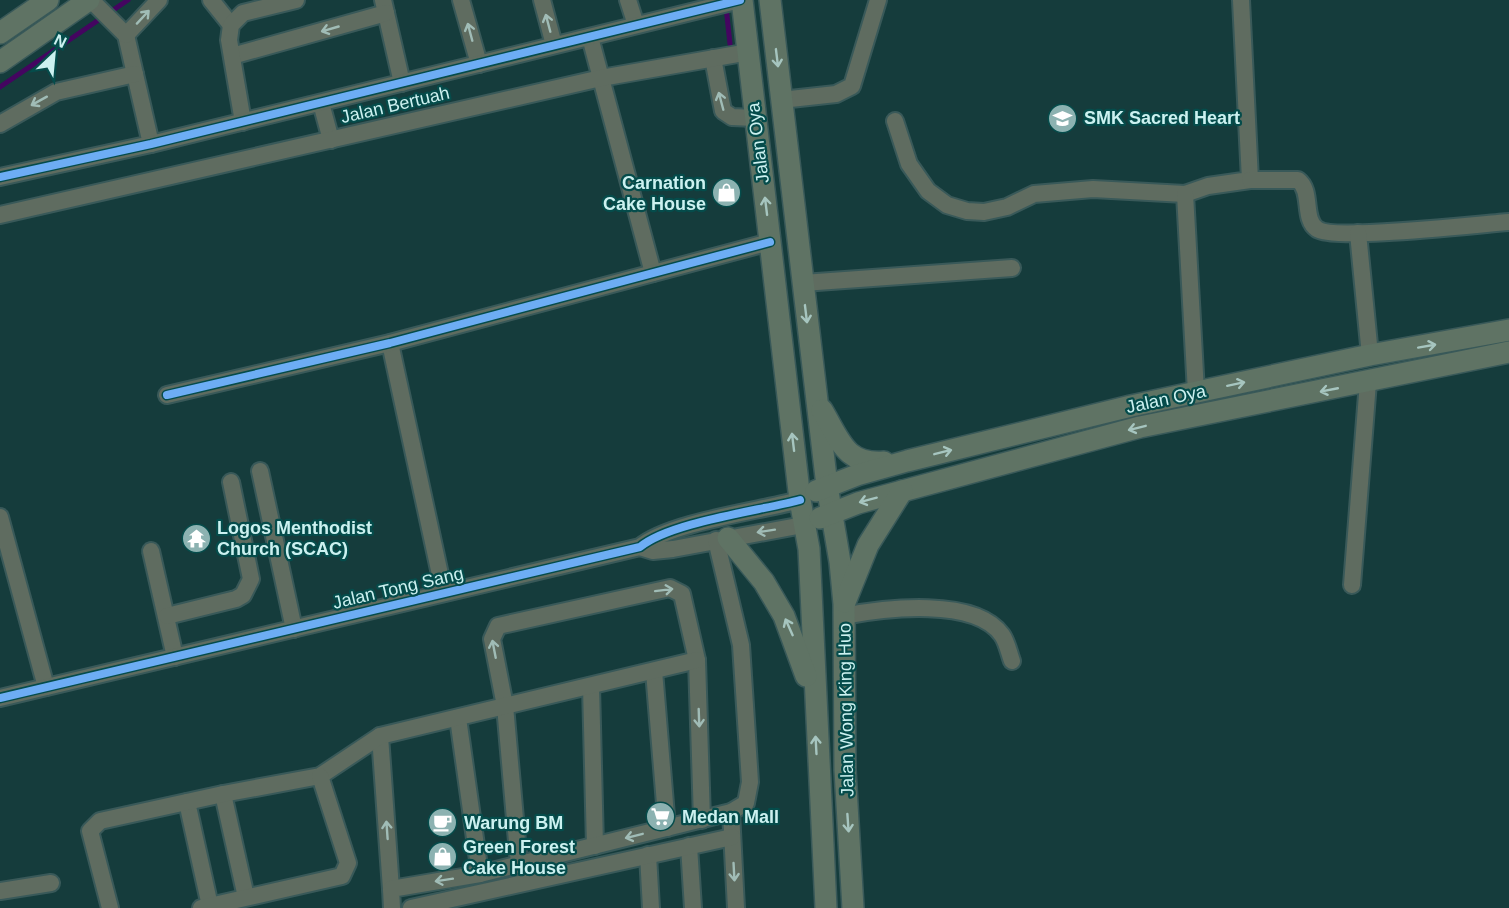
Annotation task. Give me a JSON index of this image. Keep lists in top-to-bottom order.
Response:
{
  "streets": {
    "main road": ["Jalan Oya", "Jalan Wong King Huo"],
    "street": ["Jalan Bertuah", "Jalan Tong Sang"]
  },
  "crossings": [
    ["Jalan Bertuah", "Jalan Oya"],
    ["Jalan Oya", "Jalan Tong Sang"],
    ["Jalan Oya", "Jalan Wong King Huo"],
    ["Jalan Tong Sang", "Jalan Wong King Huo"]
  ],
  "places": {
    "school or university": ["SMK Sacred Heart"],
    "shop": ["Carnation Cake House", "Green Forest Cake House"],
    "temple": ["Logos Menthodist Church (SCAC)"],
    "supermarket": ["Medan Mall"],
    "cafe": ["Warung BM"]
  },
  "north": "top right"
}
